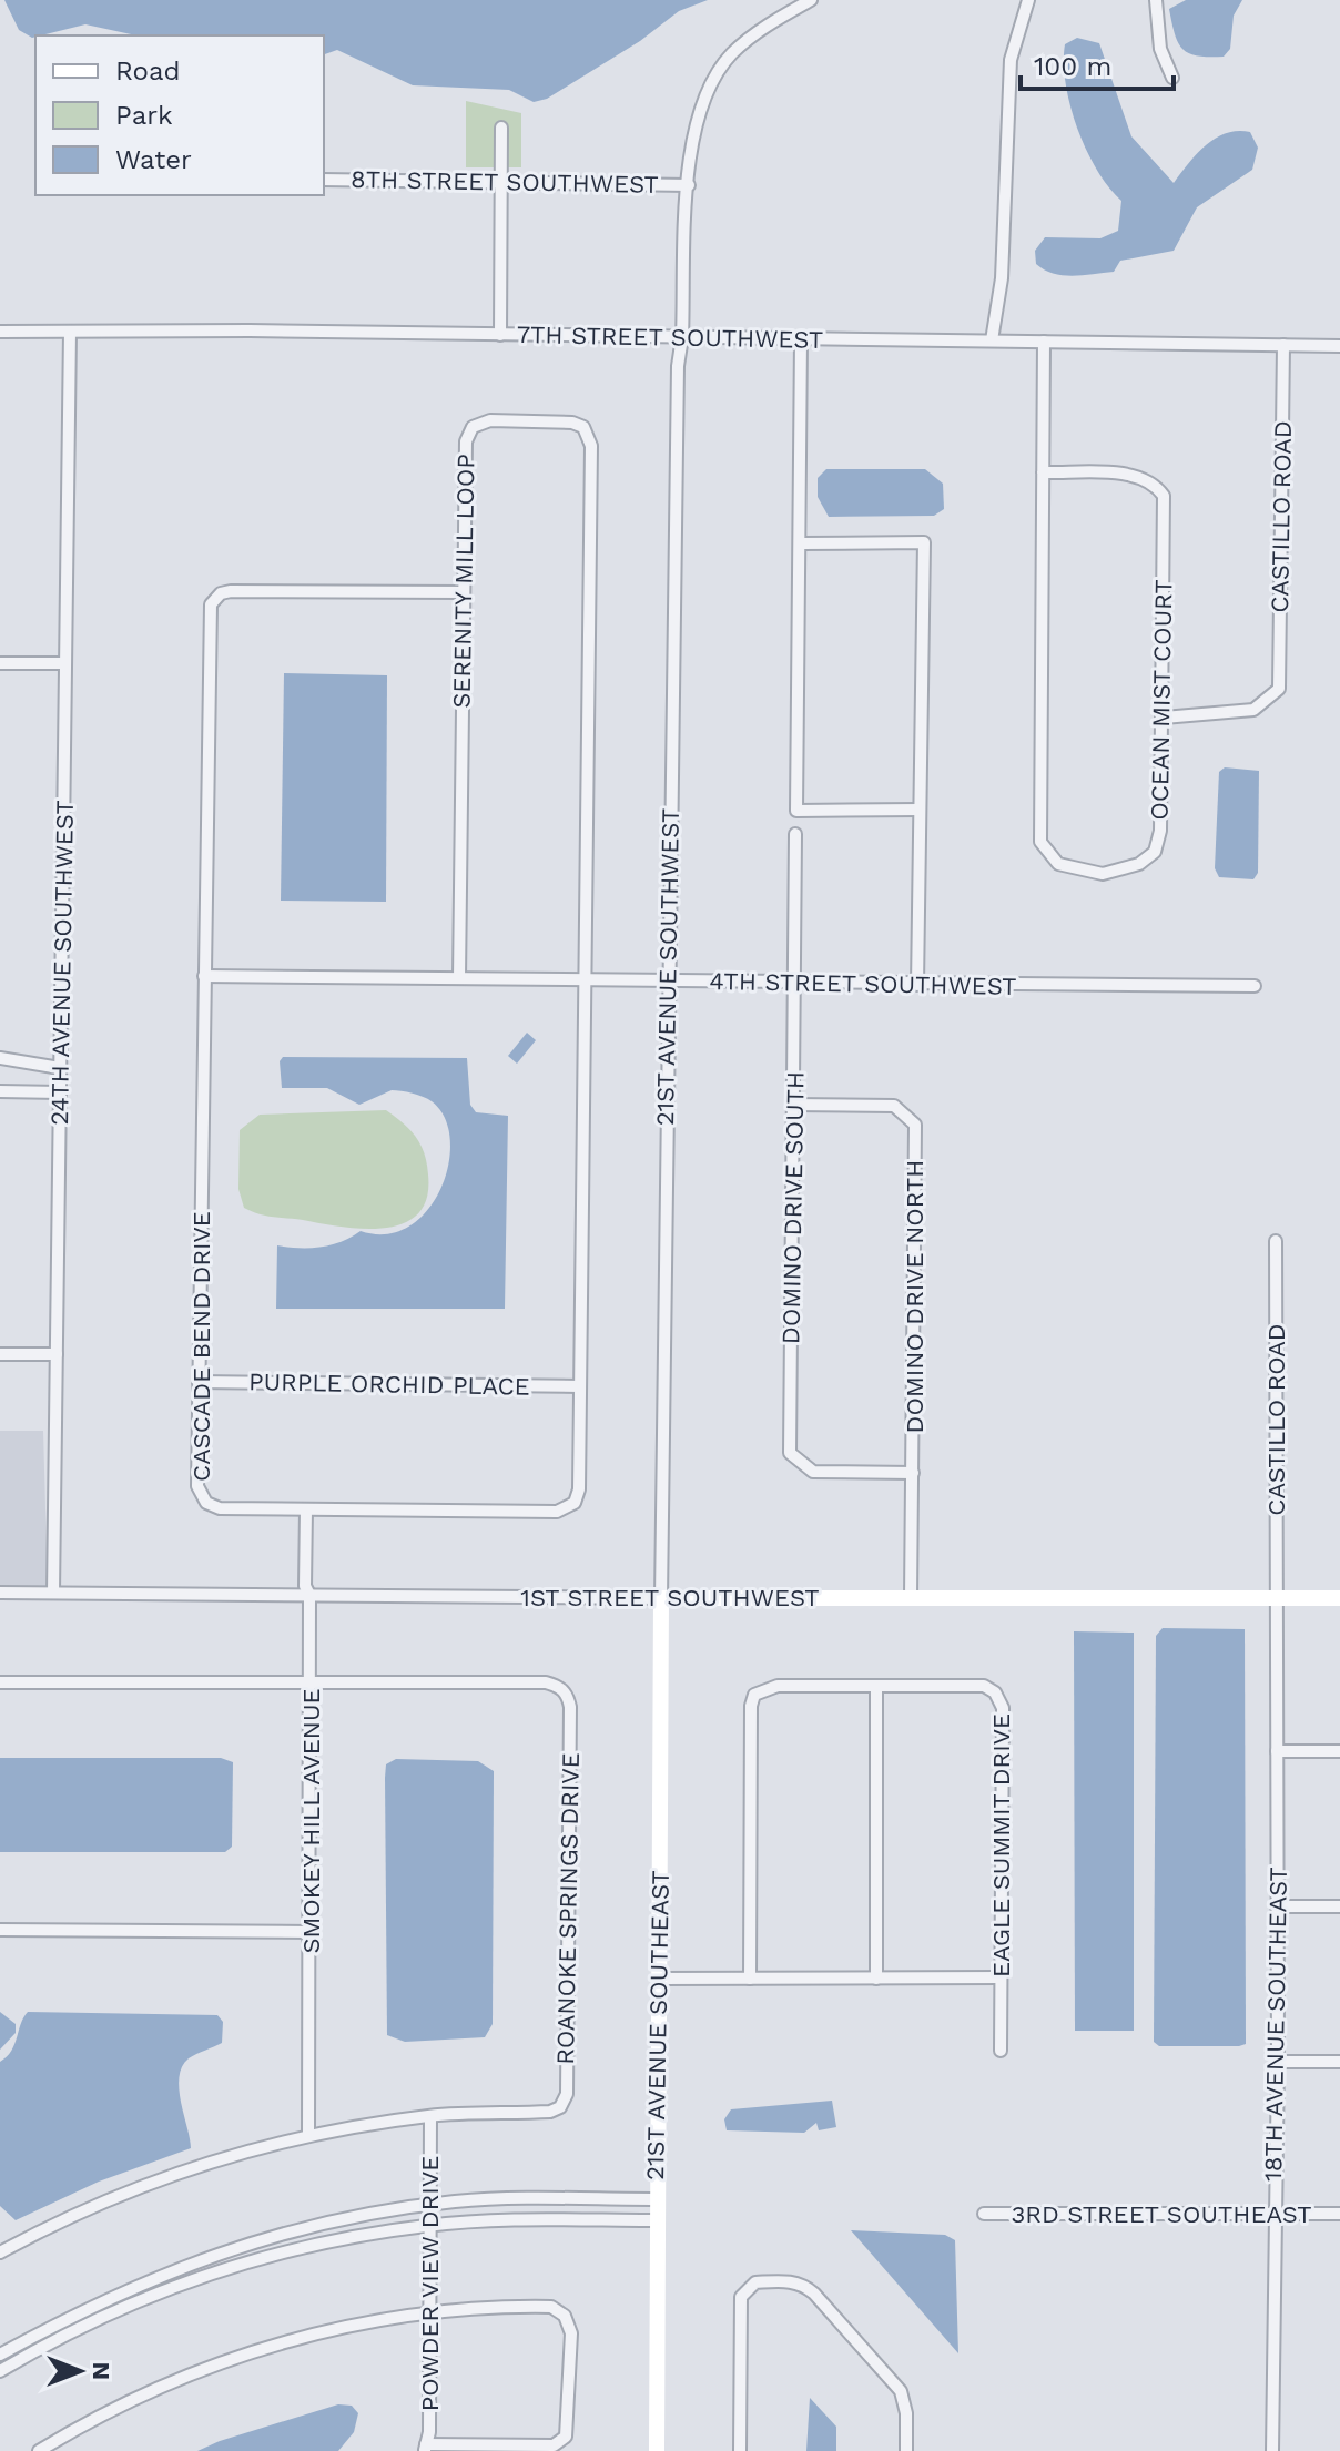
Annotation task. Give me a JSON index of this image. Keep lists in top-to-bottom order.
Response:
{
  "streets": {
    "street": [
      "8TH STREET SOUTHWEST",
      "7TH STREET SOUTHWEST",
      "CASTILLO ROAD",
      "SERENITY MILL LOOP",
      "OCEAN MIST COURT",
      "24TH AVENUE SOUTHWEST",
      "21ST AVENUE SOUTHWEST",
      "4TH STREET SOUTHWEST",
      "DOMINO DRIVE SOUTH",
      "DOMINO DRIVE NORTH",
      "CASCADE BEND DRIVE",
      "PURPLE ORCHID PLACE",
      "1ST STREET SOUTHWEST",
      "SMOKEY HILL AVENUE",
      "EAGLE SUMMIT DRIVE",
      "ROANOKE SPRINGS DRIVE",
      "18TH AVENUE SOUTHEAST",
      "21ST AVENUE SOUTHEAST",
      "3RD STREET SOUTHEAST",
      "POWDER VIEW DRIVE"
    ]
  },
  "crossings": [
    ["8TH STREET SOUTHWEST", "21ST AVENUE SOUTHWEST"],
    ["7TH STREET SOUTHWEST", "CASTILLO ROAD"],
    ["7TH STREET SOUTHWEST", "OCEAN MIST COURT"],
    ["7TH STREET SOUTHWEST", "24TH AVENUE SOUTHWEST"],
    ["7TH STREET SOUTHWEST", "21ST AVENUE SOUTHWEST"],
    ["CASTILLO ROAD", "OCEAN MIST COURT"],
    ["CASTILLO ROAD", "1ST STREET SOUTHWEST"],
    ["CASTILLO ROAD", "18TH AVENUE SOUTHEAST"],
    ["SERENITY MILL LOOP", "4TH STREET SOUTHWEST"],
    ["SERENITY MILL LOOP", "CASCADE BEND DRIVE"],
    ["24TH AVENUE SOUTHWEST", "1ST STREET SOUTHWEST"],
    ["21ST AVENUE SOUTHWEST", "4TH STREET SOUTHWEST"],
    ["21ST AVENUE SOUTHWEST", "1ST STREET SOUTHWEST"],
    ["21ST AVENUE SOUTHWEST", "21ST AVENUE SOUTHEAST"],
    ["4TH STREET SOUTHWEST", "DOMINO DRIVE SOUTH"],
    ["4TH STREET SOUTHWEST", "CASCADE BEND DRIVE"],
    ["DOMINO DRIVE SOUTH", "DOMINO DRIVE NORTH"],
    ["DOMINO DRIVE NORTH", "1ST STREET SOUTHWEST"],
    ["CASCADE BEND DRIVE", "PURPLE ORCHID PLACE"],
    ["CASCADE BEND DRIVE", "SMOKEY HILL AVENUE"],
    ["1ST STREET SOUTHWEST", "SMOKEY HILL AVENUE"],
    ["1ST STREET SOUTHWEST", "18TH AVENUE SOUTHEAST"],
    ["1ST STREET SOUTHWEST", "21ST AVENUE SOUTHEAST"],
    ["SMOKEY HILL AVENUE", "ROANOKE SPRINGS DRIVE"],
    ["ROANOKE SPRINGS DRIVE", "POWDER VIEW DRIVE"],
    ["18TH AVENUE SOUTHEAST", "3RD STREET SOUTHEAST"]
  ],
  "legend": ["Road", "Park", "Water"],
  "scale_bar": "100 m",
  "north": "right"
}
